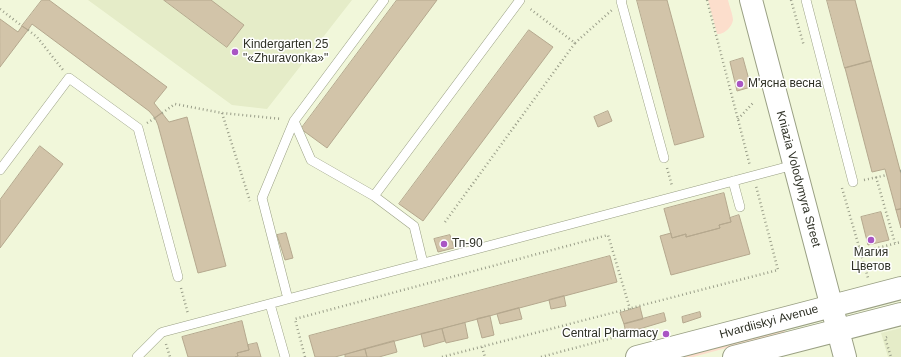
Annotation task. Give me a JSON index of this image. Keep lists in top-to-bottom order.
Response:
{
  "streets": {
    "main road": ["Kniazia Volodymyra Street", "Hvardiiskyi Avenue"]
  },
  "crossings": [
    ["Kniazia Volodymyra Street", "Hvardiiskyi Avenue"]
  ],
  "places": [
    "Kindergarten 25 \"«Zhuravonka»\"",
    "М'ясна весна",
    "Магия Цветов",
    "Тп-90",
    "Central Pharmacy"
  ]
}
